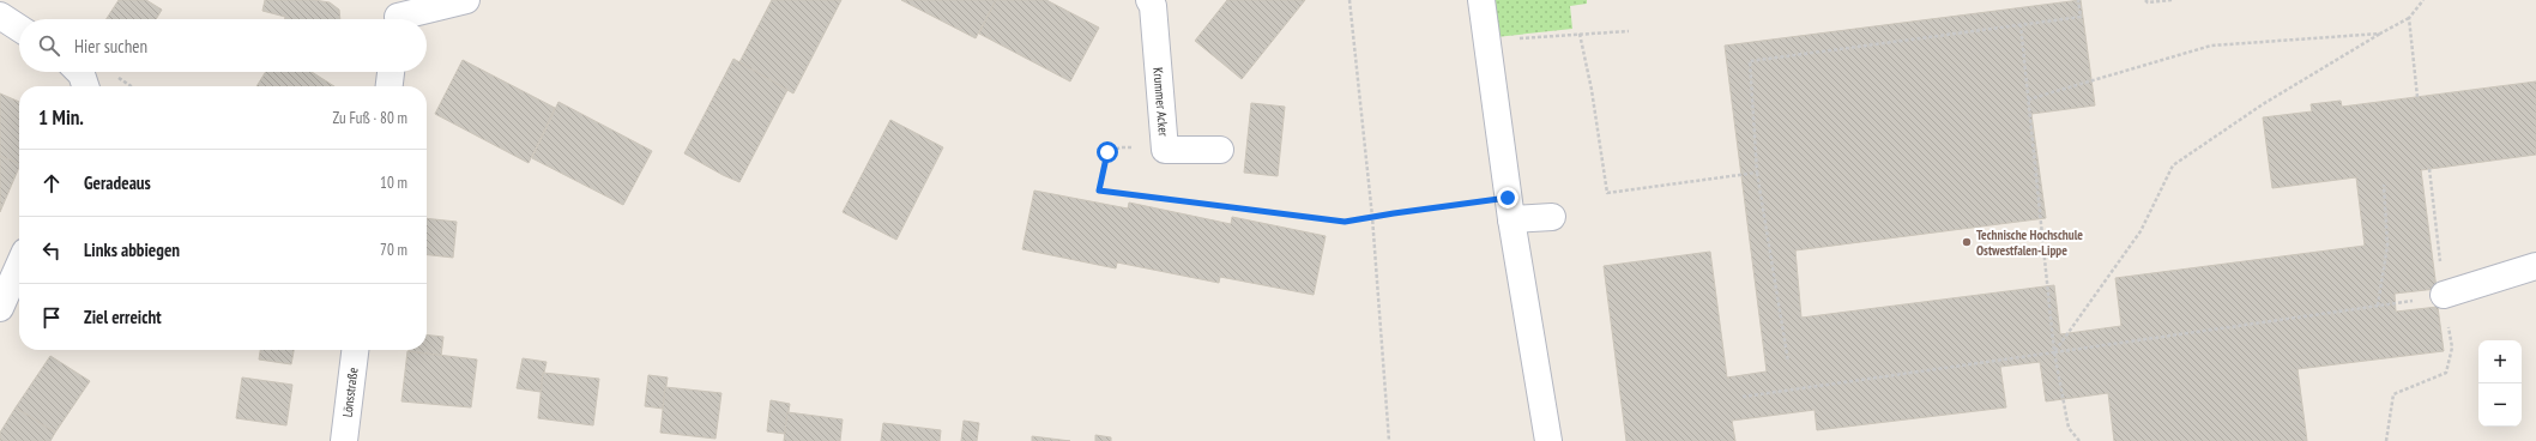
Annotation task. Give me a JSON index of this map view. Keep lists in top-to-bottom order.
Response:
{
  "streets": {
    "street": ["Krummer Acker", "Lönsstraße"]
  },
  "places": ["Technische Hochschule Ostwestfalen-Lippe"],
  "page": {
    "search": "Hier suchen",
    "heading": ["1 Min.", "Zu Fuß · 80 m"],
    "list": [
      ["Geradeaus", "10 m"],
      ["Links abbiegen", "70 m"],
      "Ziel erreicht"
    ],
    "map_buttons": ["+", "−"]
  }
}
